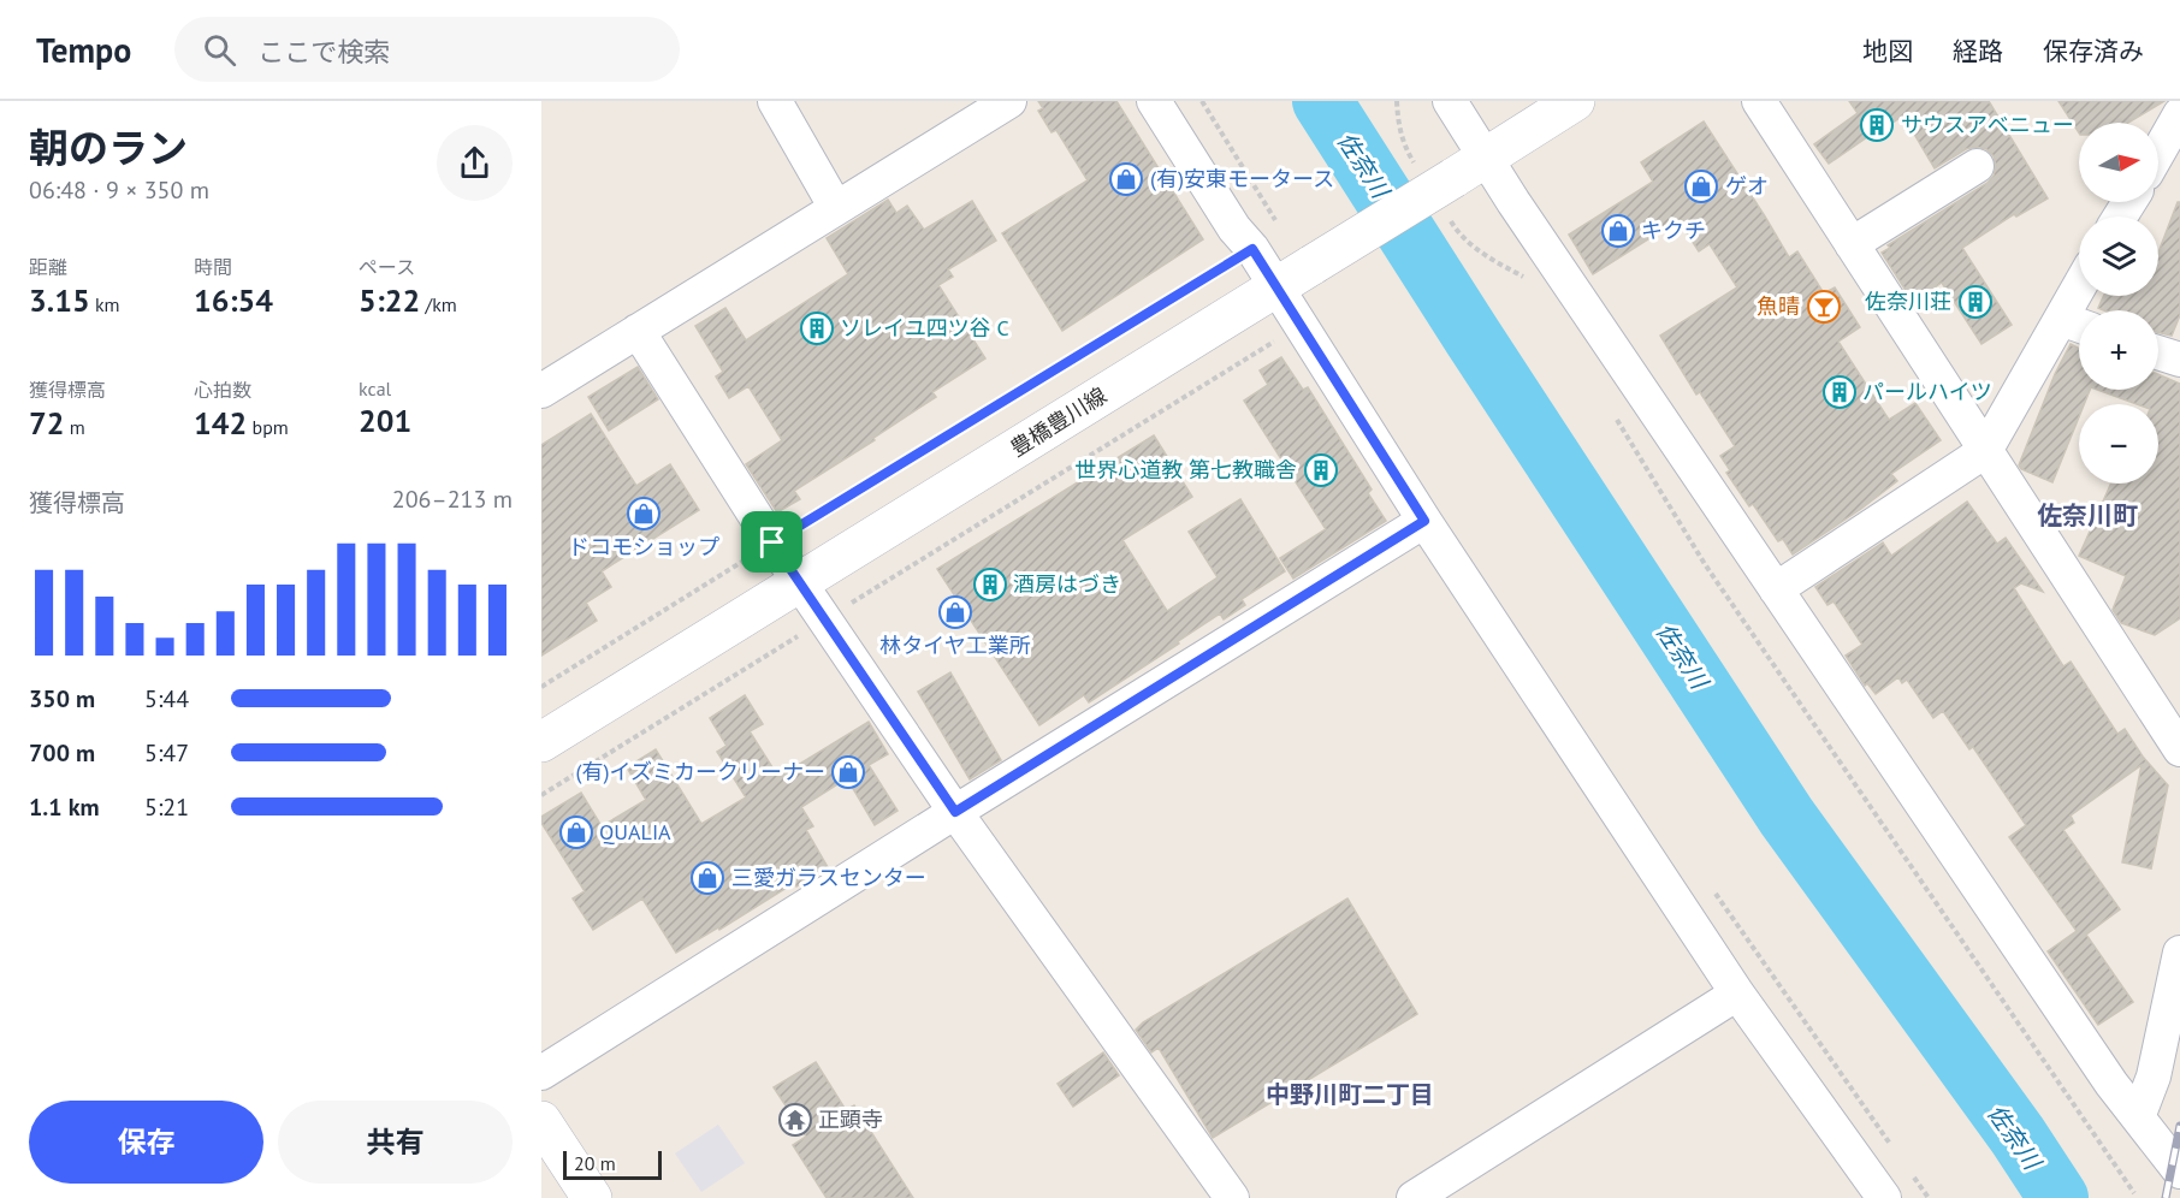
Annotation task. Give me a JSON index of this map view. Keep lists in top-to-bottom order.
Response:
{
  "streets": {
    "main road": ["豊橋豊川線"]
  },
  "districts": ["佐奈川町", "中野川町二丁目"],
  "water": ["佐奈川"],
  "places": {
    "building": [
      "サウスアベニュー",
      "佐奈川荘",
      "ソレイユ四ツ谷 C",
      "パールハイツ",
      "世界心道教 第七教職舎",
      "酒房はづき"
    ],
    "shop": [
      "(有)安東モータース",
      "ゲオ",
      "キクチ",
      "ドコモショップ",
      "林タイヤ工業所",
      "(有)イズミカークリーナー",
      "QUALIA",
      "三愛ガラスセンター"
    ],
    "bar": ["魚晴"],
    "temple": ["正顕寺"]
  },
  "scale_bar": "20 m",
  "north": "right",
  "page": {
    "header": "Tempo",
    "search": "ここで検索",
    "nav": ["地図", "経路", "保存済み"],
    "heading": ["朝のラン", "06:48 · 9 × 350 m"],
    "map_buttons": ["+", "−"],
    "stats": [
      ["距離", "3.15 km"],
      ["時間", "16:54"],
      ["ペース", "5:22 /km"],
      ["獲得標高", "72 m"],
      ["心拍数", "142 bpm"],
      ["kcal", "201"]
    ],
    "chart": ["獲得標高", "206–213 m"],
    "list": [
      {
        "name": "350 m",
        "note": "5:44"
      },
      {
        "name": "700 m",
        "note": "5:47"
      },
      {
        "name": "1.1 km",
        "note": "5:21"
      }
    ],
    "buttons": ["保存", "共有"],
    "scale": "20 m"
  }
}
